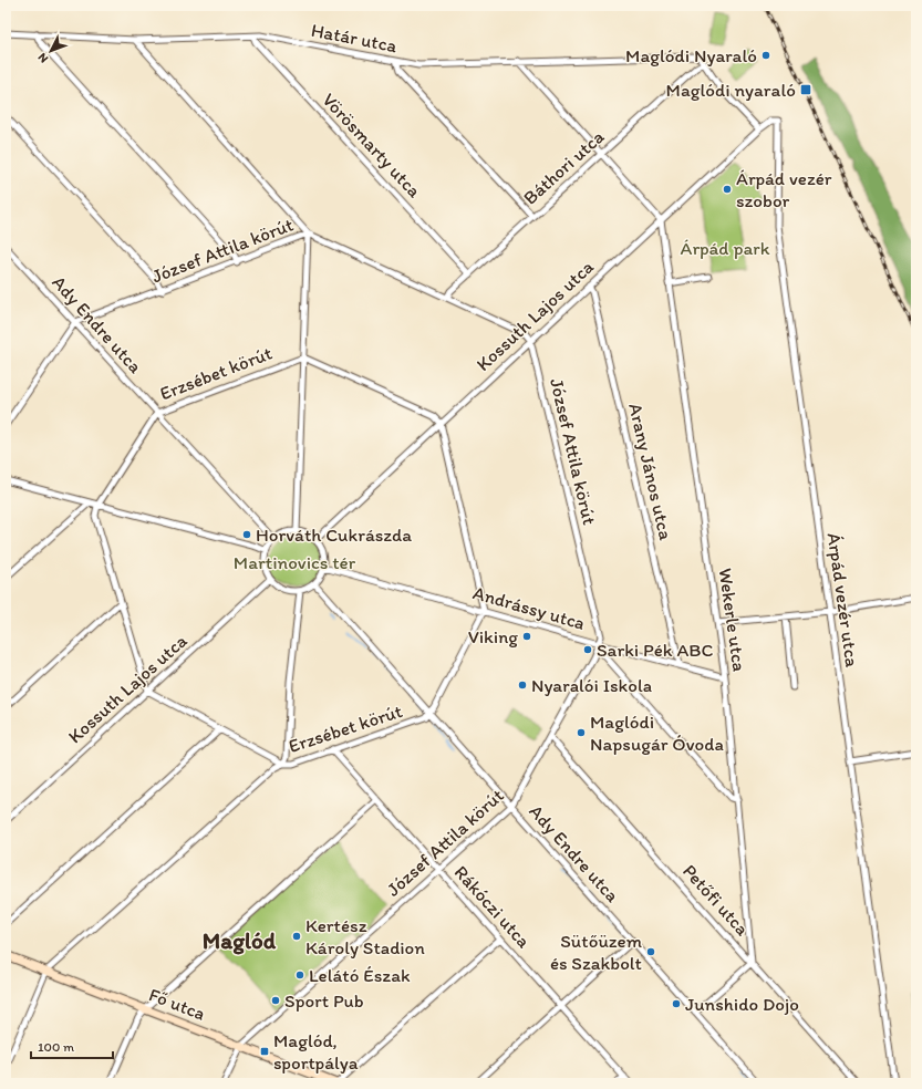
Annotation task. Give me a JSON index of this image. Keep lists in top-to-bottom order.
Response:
{
  "streets": {
    "main road": ["Fő utca"],
    "street": [
      "Határ utca",
      "Vörösmarty utca",
      "Báthori utca",
      "József Attila körút",
      "Kossuth Lajos utca",
      "Ady Endre utca",
      "Erzsébet körút",
      "Arany János utca",
      "Árpád vezér utca",
      "Andrássy utca",
      "Wekerle utca",
      "Petőfi utca",
      "Rákóczi utca"
    ]
  },
  "crossings": [
    ["Határ utca", "Vörösmarty utca"],
    ["Határ utca", "Báthori utca"],
    ["Vörösmarty utca", "Báthori utca"],
    ["Báthori utca", "József Attila körút"],
    ["József Attila körút", "Kossuth Lajos utca"],
    ["József Attila körút", "Ady Endre utca"],
    ["József Attila körút", "Andrássy utca"],
    ["József Attila körút", "Petőfi utca"],
    ["József Attila körút", "Rákóczi utca"],
    ["József Attila körút", "Fő utca"],
    ["Kossuth Lajos utca", "Ady Endre utca"],
    ["Kossuth Lajos utca", "Erzsébet körút"],
    ["Kossuth Lajos utca", "Arany János utca"],
    ["Kossuth Lajos utca", "Árpád vezér utca"],
    ["Kossuth Lajos utca", "Andrássy utca"],
    ["Kossuth Lajos utca", "Wekerle utca"],
    ["Ady Endre utca", "Erzsébet körút"],
    ["Ady Endre utca", "Andrássy utca"],
    ["Erzsébet körút", "Andrássy utca"],
    ["Erzsébet körút", "Rákóczi utca"],
    ["Arany János utca", "Andrássy utca"],
    ["Andrássy utca", "Wekerle utca"],
    ["Wekerle utca", "Petőfi utca"]
  ],
  "districts": ["Maglód"],
  "parks": ["Árpád park", "Martinovics tér"],
  "places": {
    "other": [
      "Maglódi Nyaraló",
      "Árpád vezér szobor",
      "Horváth Cukrászda",
      "Viking",
      "Sarki Pék ABC",
      "Nyaralói Iskola",
      "Maglódi Napsugár Óvoda",
      "Kertész Károly Stadion",
      "Sütőüzem és Szakbolt",
      "Lelátó Észak",
      "Sport Pub",
      "Junshido Dojo"
    ],
    "transit": ["Maglódi nyaraló", "Maglód, sportpálya"]
  },
  "scale_bar": "100 m",
  "north": "bottom left"
}
